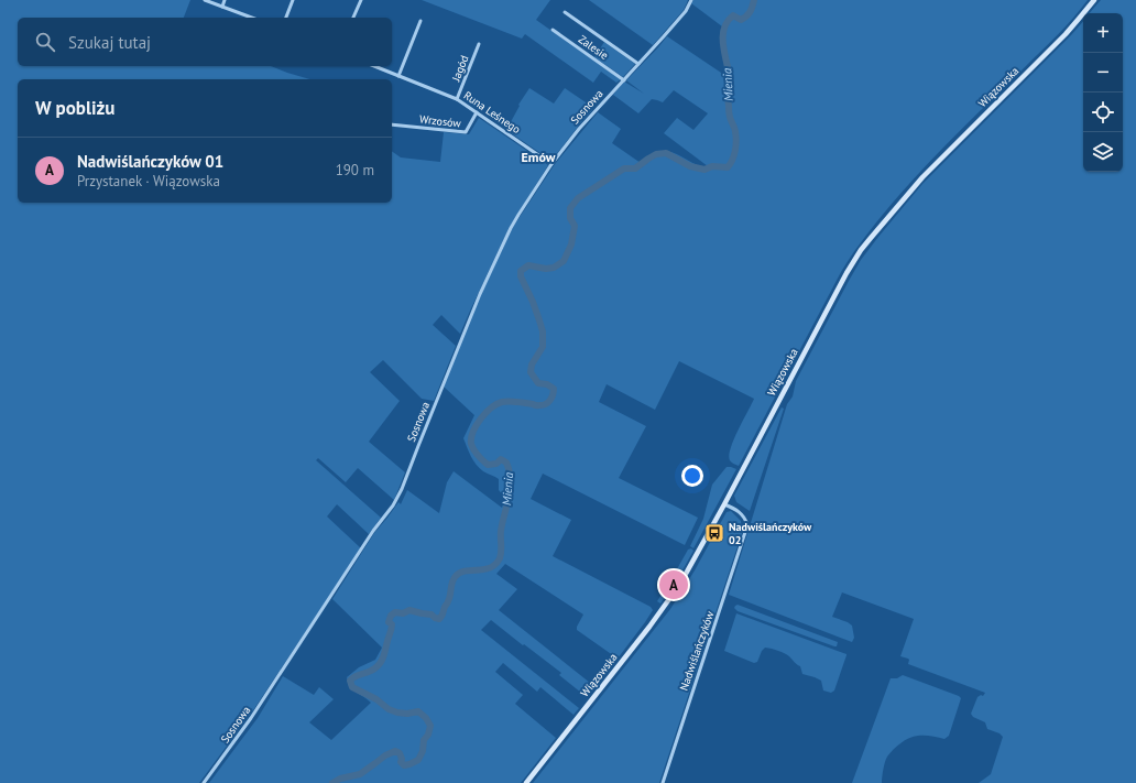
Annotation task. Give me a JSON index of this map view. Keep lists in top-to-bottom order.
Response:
{
  "streets": {
    "main road": ["Wiązowska"],
    "street": [
      "Zalesie",
      "Jagód",
      "Sosnowa",
      "Runa Leśnego",
      "Wrzosów",
      "Nadwiślańczyków"
    ]
  },
  "crossings": [
    ["Zalesie", "Sosnowa"],
    ["Jagód", "Runa Leśnego"],
    ["Wiązowska", "Nadwiślańczyków"],
    ["Sosnowa", "Runa Leśnego"],
    ["Runa Leśnego", "Wrzosów"]
  ],
  "districts": ["Emów"],
  "water": ["Mienia"],
  "places": {
    "bus stop": ["Nadwiślańczyków 02"]
  },
  "page": {
    "map_buttons": ["+", "−"],
    "search": "Szukaj tutaj",
    "heading": "W pobliżu",
    "list": [
      {
        "mark": "A",
        "name": "Nadwiślańczyków 01",
        "note": "Przystanek · Wiązowska",
        "value": "190 m"
      }
    ],
    "pins": "A"
  }
}
